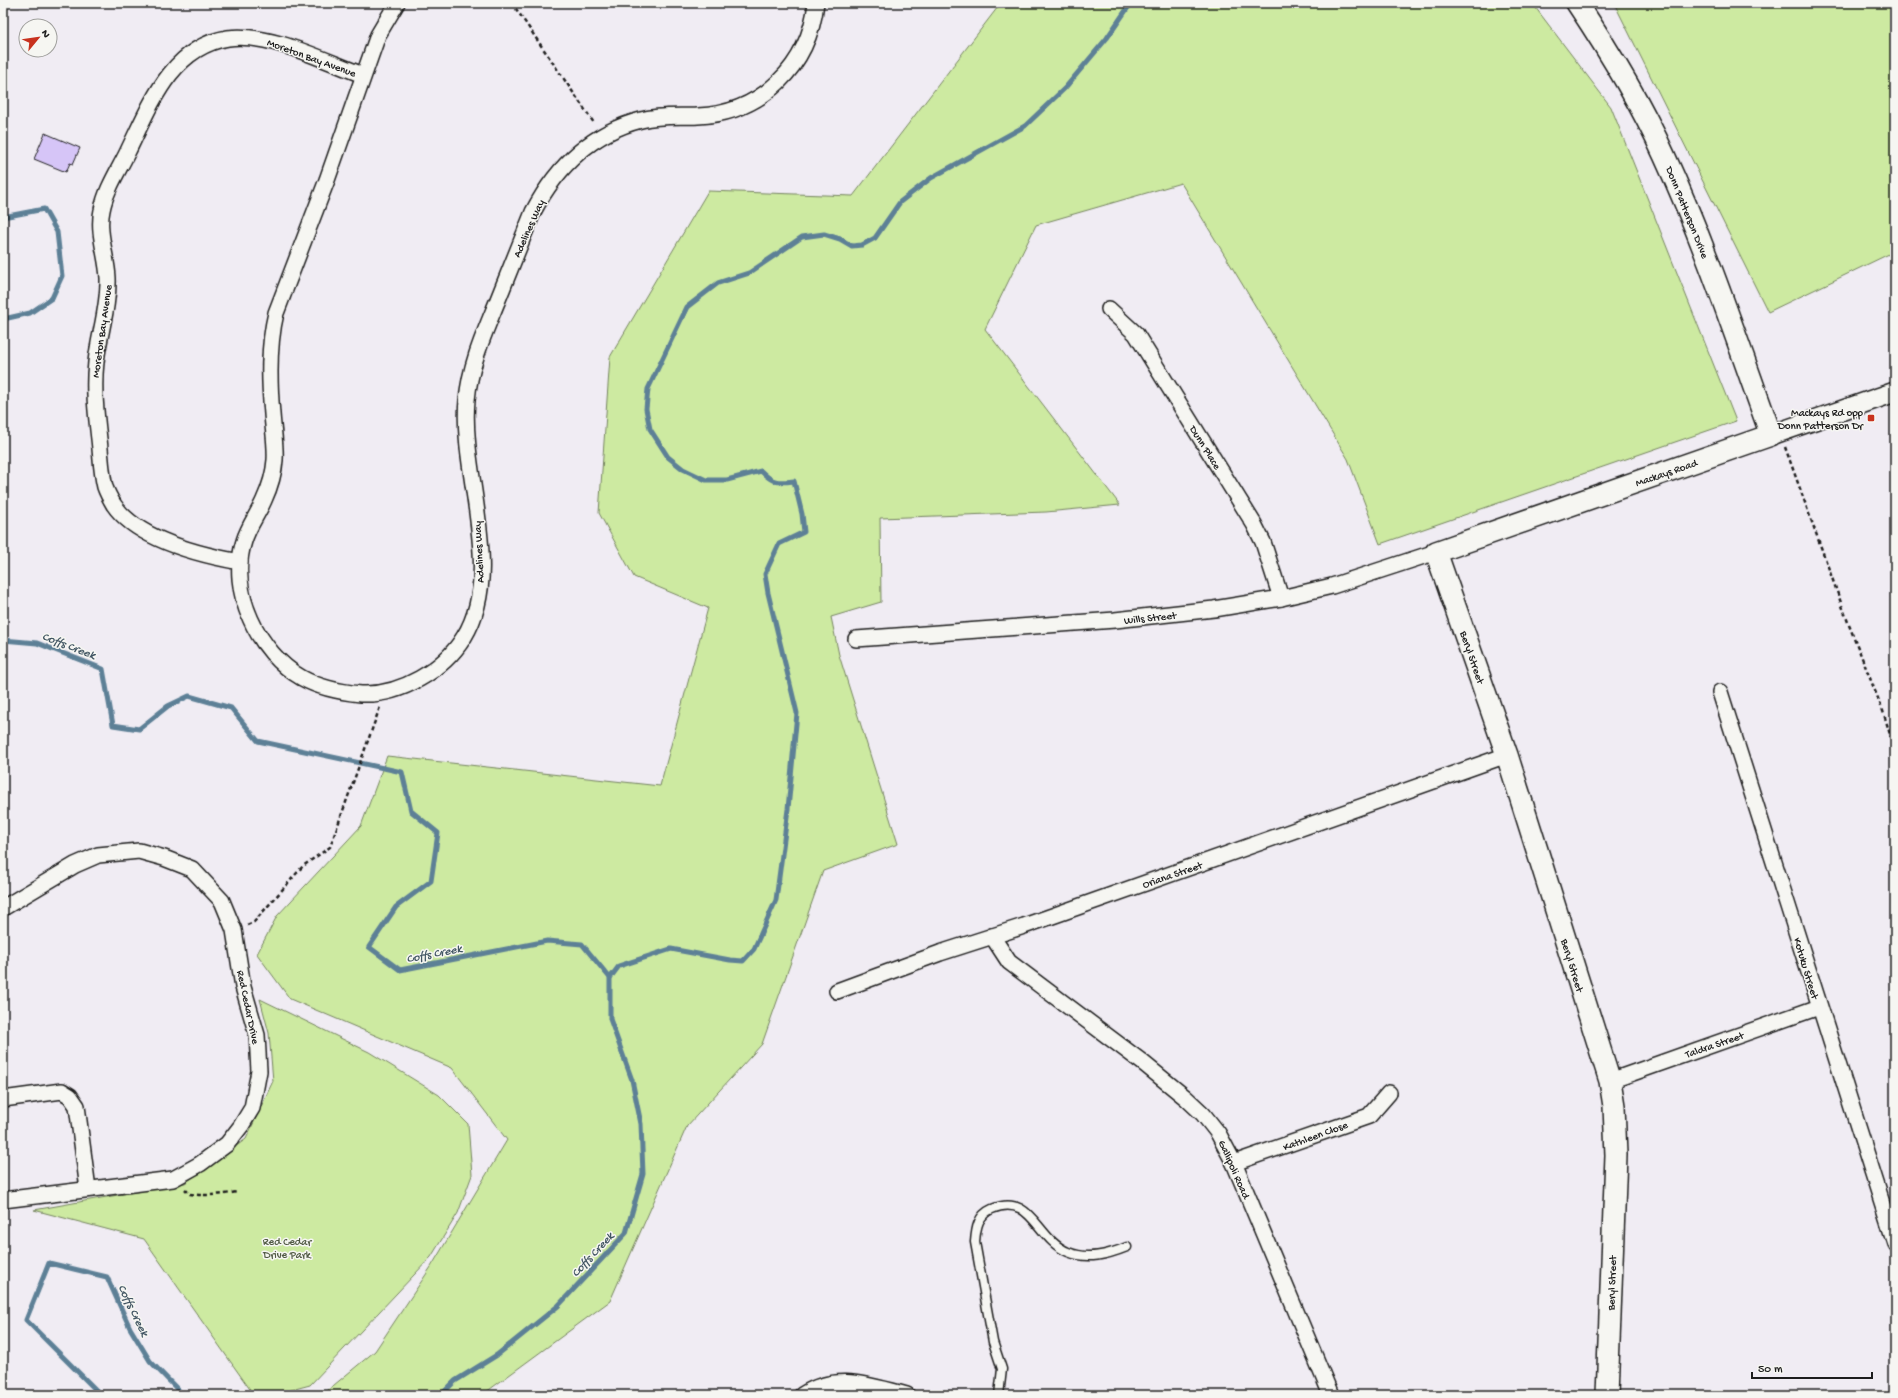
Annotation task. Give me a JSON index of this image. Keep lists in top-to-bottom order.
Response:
{
  "streets": {
    "main road": ["Donn Patterson Drive", "Mackays Road", "Beryl Street"],
    "street": [
      "Moreton Bay Avenue",
      "Adelines Way",
      "Dunn Place",
      "Wills Street",
      "Oriana Street",
      "Kotuku Street",
      "Red Cedar Drive",
      "Taldra Street",
      "Kathleen Close",
      "Gallipoli Road"
    ]
  },
  "crossings": [
    ["Moreton Bay Avenue", "Adelines Way"],
    ["Donn Patterson Drive", "Mackays Road"],
    ["Dunn Place", "Wills Street"],
    ["Mackays Road", "Wills Street"],
    ["Mackays Road", "Beryl Street"],
    ["Wills Street", "Beryl Street"],
    ["Beryl Street", "Oriana Street"],
    ["Beryl Street", "Taldra Street"],
    ["Oriana Street", "Gallipoli Road"],
    ["Kotuku Street", "Taldra Street"],
    ["Kathleen Close", "Gallipoli Road"]
  ],
  "water": ["Coffs Creek"],
  "parks": ["Red Cedar Drive Park"],
  "places": {
    "transit": ["Mackays Rd opp Donn Patterson Dr"]
  },
  "scale_bar": "50 m",
  "north": "top right"
}
